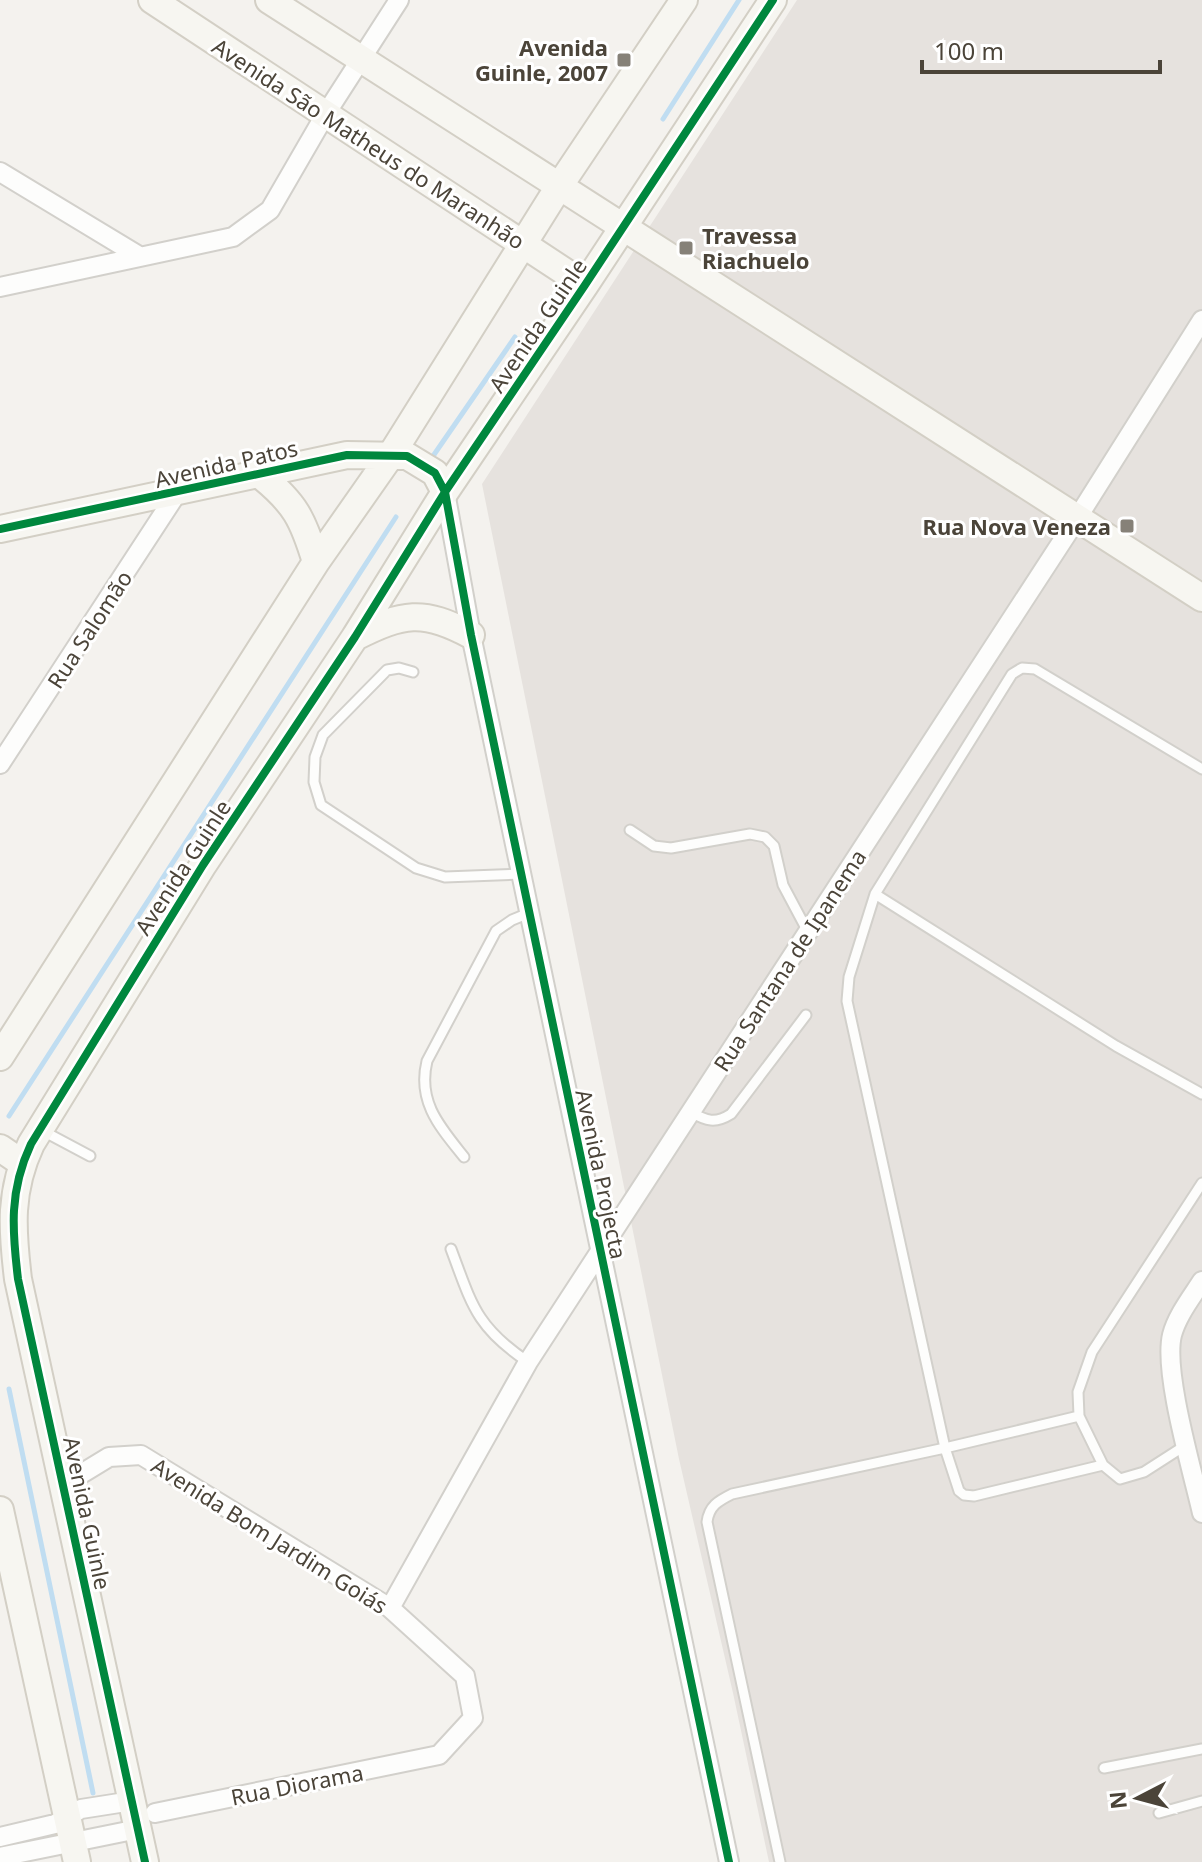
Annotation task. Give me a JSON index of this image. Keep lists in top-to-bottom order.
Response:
{
  "streets": {
    "street": [
      "Avenida São Matheus do Maranhão",
      "Avenida Guinle",
      "Avenida Patos",
      "Rua Salomão",
      "Rua Santana de Ipanema",
      "Avenida Projecta",
      "Avenida Bom Jardim Goiás",
      "Rua Diorama"
    ]
  },
  "crossings": [
    ["Avenida São Matheus do Maranhão", "Avenida Guinle"],
    ["Avenida Guinle", "Avenida Projecta"],
    ["Avenida Guinle", "Avenida Bom Jardim Goiás"],
    ["Avenida Guinle", "Rua Diorama"],
    ["Avenida Patos", "Rua Salomão"],
    ["Rua Santana de Ipanema", "Avenida Projecta"],
    ["Rua Santana de Ipanema", "Avenida Bom Jardim Goiás"],
    ["Avenida Bom Jardim Goiás", "Rua Diorama"]
  ],
  "places": {
    "transit": ["Avenida Guinle, 2007", "Travessa Riachuelo", "Rua Nova Veneza"]
  },
  "scale_bar": "100 m",
  "north": "left"
}
